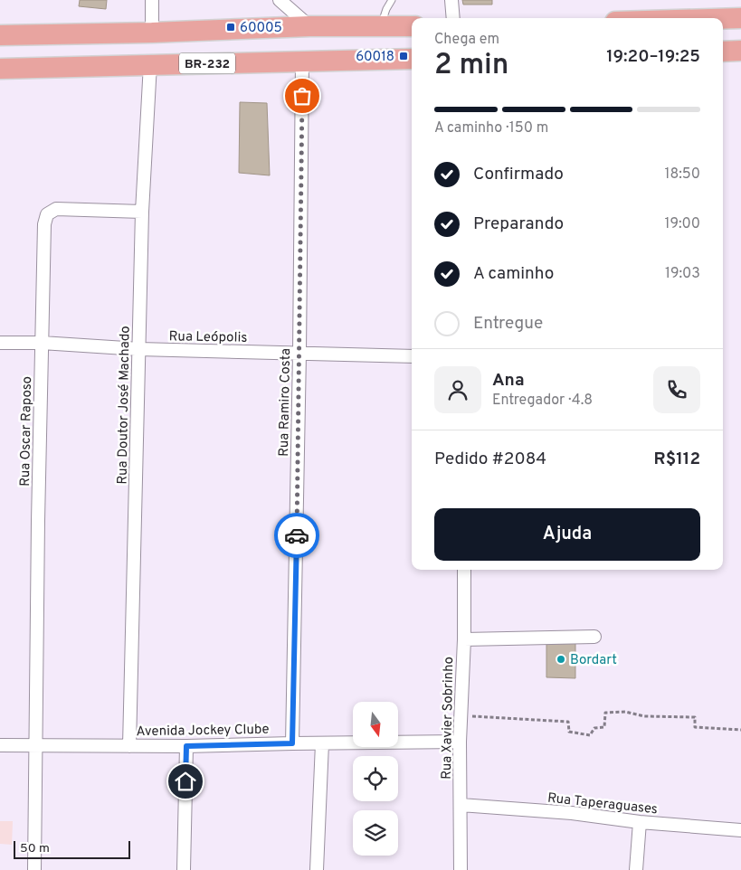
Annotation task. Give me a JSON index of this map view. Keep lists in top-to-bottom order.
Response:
{
  "streets": {
    "highway": ["BR-232"],
    "street": [
      "Rua Leópolis",
      "Rua Ramiro Costa",
      "Rua Doutor José Machado",
      "Rua Oscar Raposo",
      "Rua Xavier Sobrinho",
      "Avenida Jockey Clube",
      "Rua Taperaguases"
    ]
  },
  "crossings": [
    ["BR-232", "Rua Ramiro Costa"],
    ["BR-232", "Rua Doutor José Machado"],
    ["Rua Leópolis", "Rua Ramiro Costa"],
    ["Rua Leópolis", "Rua Doutor José Machado"],
    ["Rua Leópolis", "Rua Oscar Raposo"],
    ["Rua Ramiro Costa", "Avenida Jockey Clube"],
    ["Rua Doutor José Machado", "Rua Oscar Raposo"],
    ["Rua Doutor José Machado", "Avenida Jockey Clube"],
    ["Rua Oscar Raposo", "Avenida Jockey Clube"],
    ["Rua Xavier Sobrinho", "Avenida Jockey Clube"],
    ["Rua Xavier Sobrinho", "Rua Taperaguases"]
  ],
  "places": {
    "transit": ["60005", "60018"],
    "other": ["Bordart"]
  },
  "scale_bar": "50 m",
  "north": "bottom",
  "page": {
    "heading": ["2 min", "Chega em", "19:20–19:25"],
    "panel": [
      "Ana",
      "Entregador · 4.8",
      "Pedido #2084",
      "R$112"
    ],
    "bar": "A caminho · 150 m",
    "list": [
      ["Confirmado", "18:50"],
      ["Preparando", "19:00"],
      ["A caminho", "19:03"],
      "Entregue"
    ],
    "buttons": "Ajuda",
    "scale": "50 m"
  }
}
